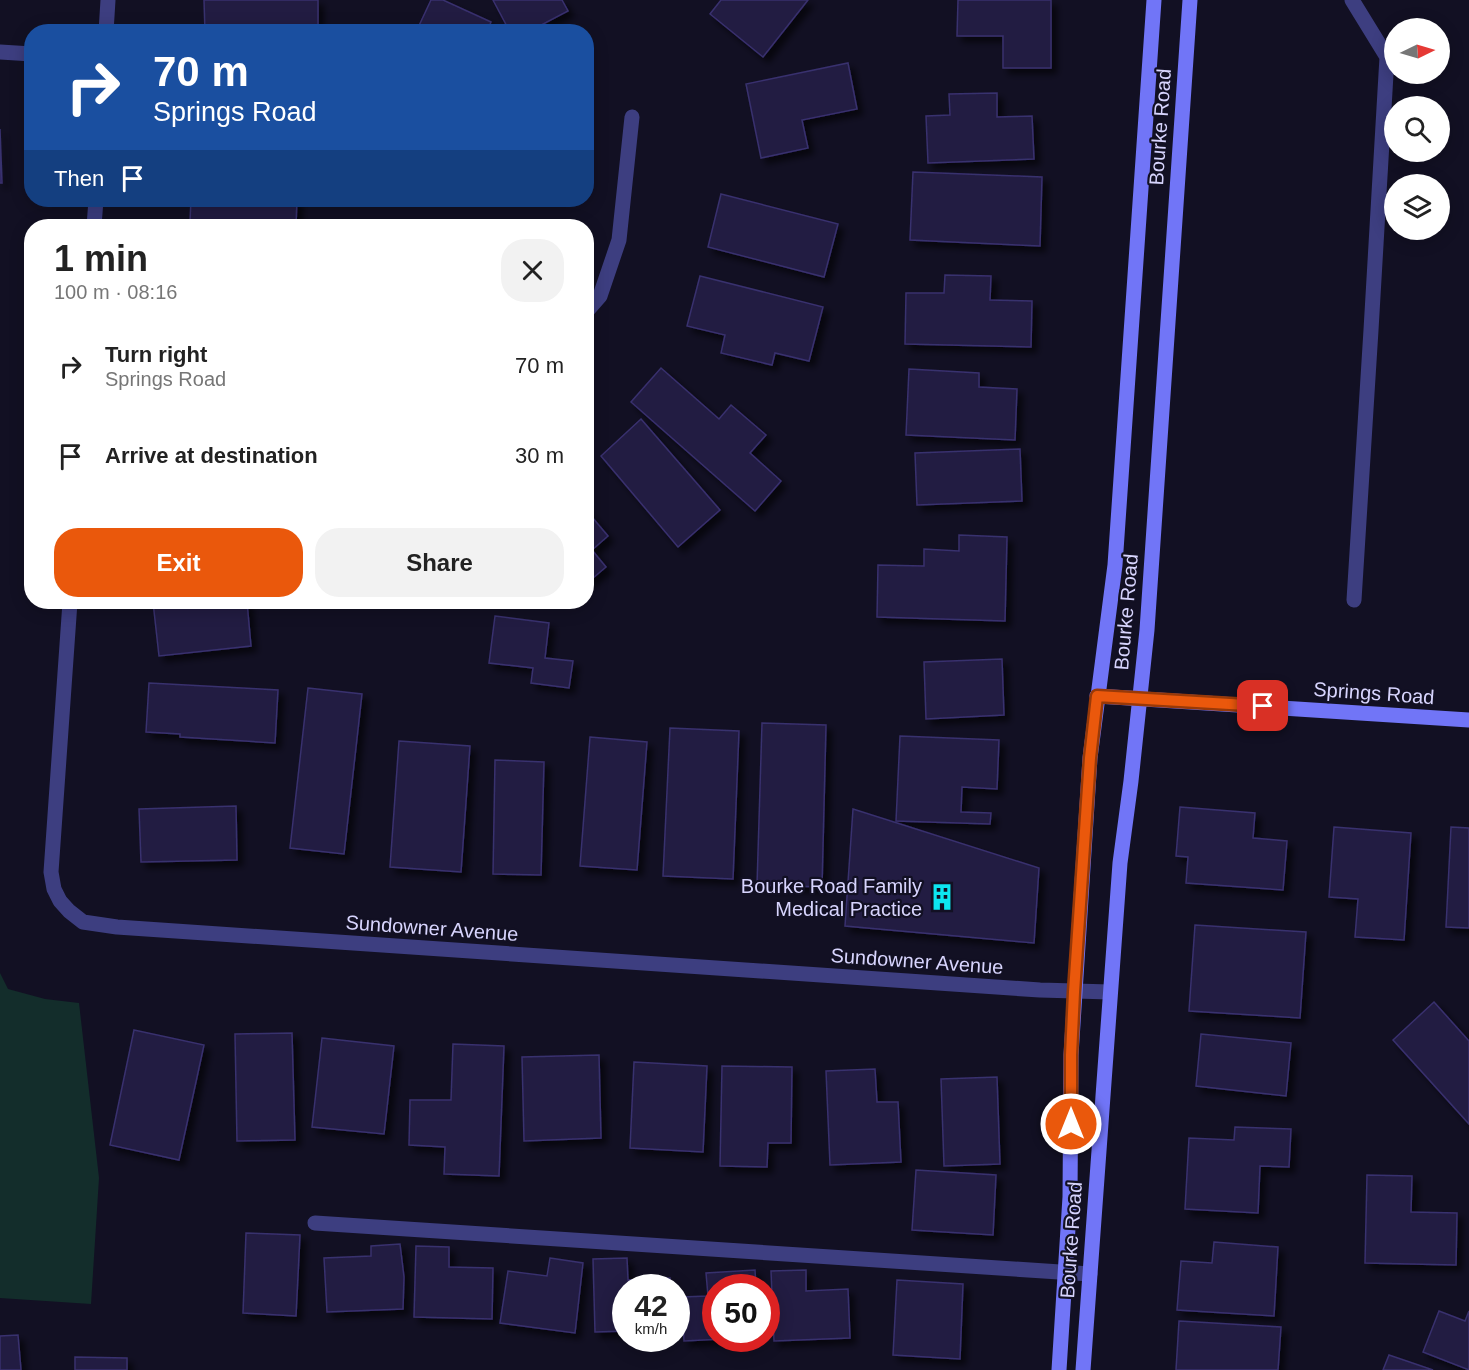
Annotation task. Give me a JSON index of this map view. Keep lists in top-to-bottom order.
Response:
{
  "streets": {
    "main road": ["Bourke Road", "Springs Road"],
    "street": ["Sundowner Avenue"]
  },
  "crossings": [
    ["Bourke Road", "Springs Road"],
    ["Bourke Road", "Sundowner Avenue"]
  ],
  "places": {
    "building": ["Bourke Road Family Medical Practice"]
  },
  "north": "right",
  "page": {
    "turn": ["70 m", "Springs Road"],
    "then": "Then",
    "heading": ["1 min", "100 m · 08:16"],
    "list": [
      {
        "name": "Turn right",
        "note": "Springs Road",
        "value": "70 m"
      },
      {
        "name": "Arrive at destination",
        "value": "30 m"
      }
    ],
    "buttons": ["Exit", "Share"],
    "speed": "42 km/h",
    "limit": "50"
  }
}
